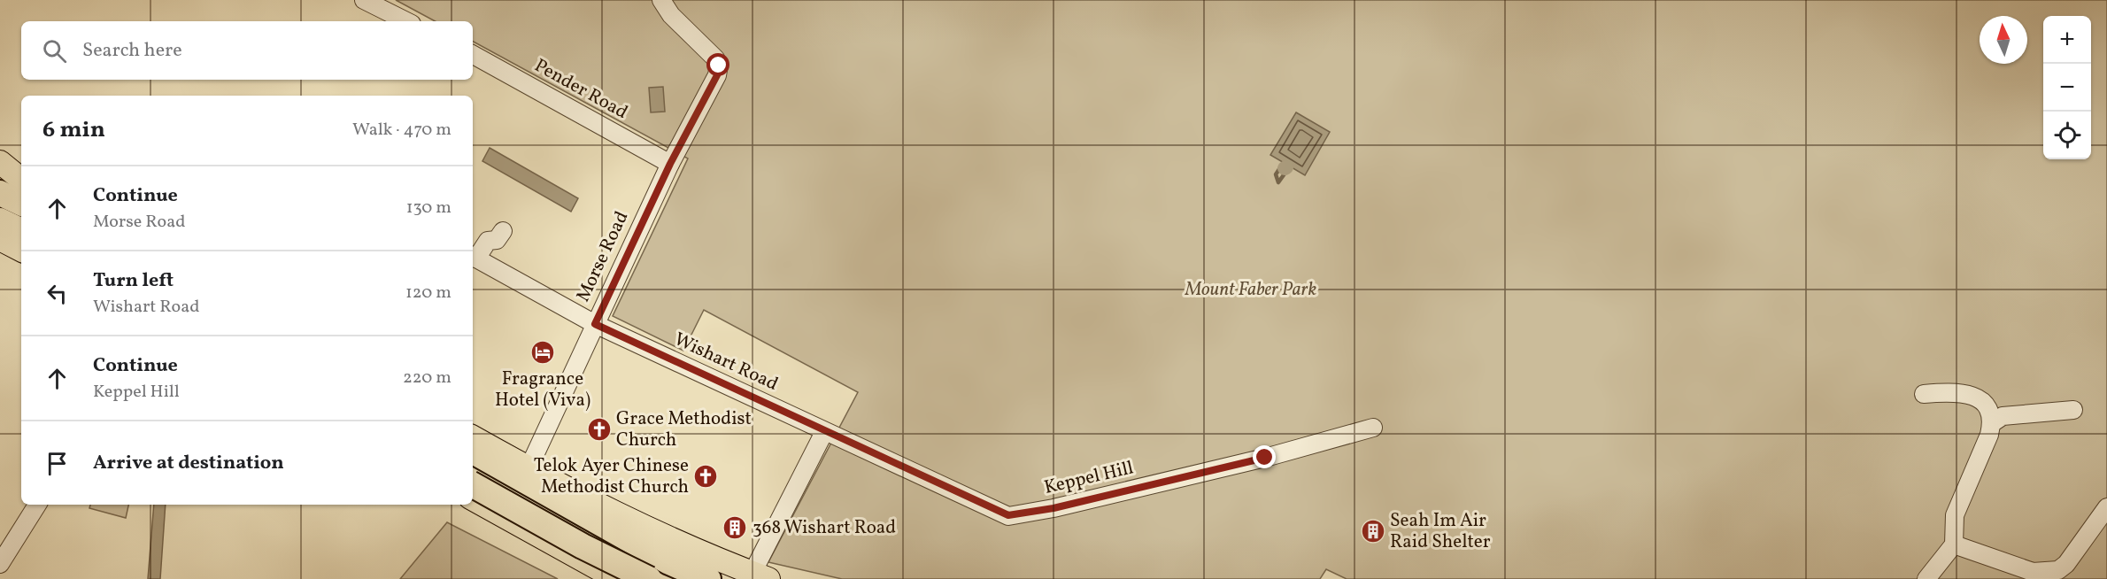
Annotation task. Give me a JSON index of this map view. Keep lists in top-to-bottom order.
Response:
{
  "streets": {
    "street": [
      "Pender Road",
      "Morse Road",
      "Wishart Road",
      "Keppel Hill"
    ]
  },
  "crossings": [
    ["Pender Road", "Morse Road"],
    ["Morse Road", "Wishart Road"],
    ["Wishart Road", "Keppel Hill"]
  ],
  "parks": ["Mount Faber Park"],
  "places": {
    "hotel": ["Fragrance Hotel (Viva)"],
    "church": ["Grace Methodist Church", "Telok Ayer Chinese Methodist Church"],
    "building": ["368 Wishart Road", "Seah Im Air Raid Shelter"]
  },
  "north": "top",
  "page": {
    "map_buttons": ["+", "−"],
    "search": "Search here",
    "heading": ["6 min", "Walk · 470 m"],
    "list": [
      ["Continue", "Morse Road", "130 m"],
      ["Turn left", "Wishart Road", "120 m"],
      ["Continue", "Keppel Hill", "220 m"],
      "Arrive at destination"
    ]
  }
}
